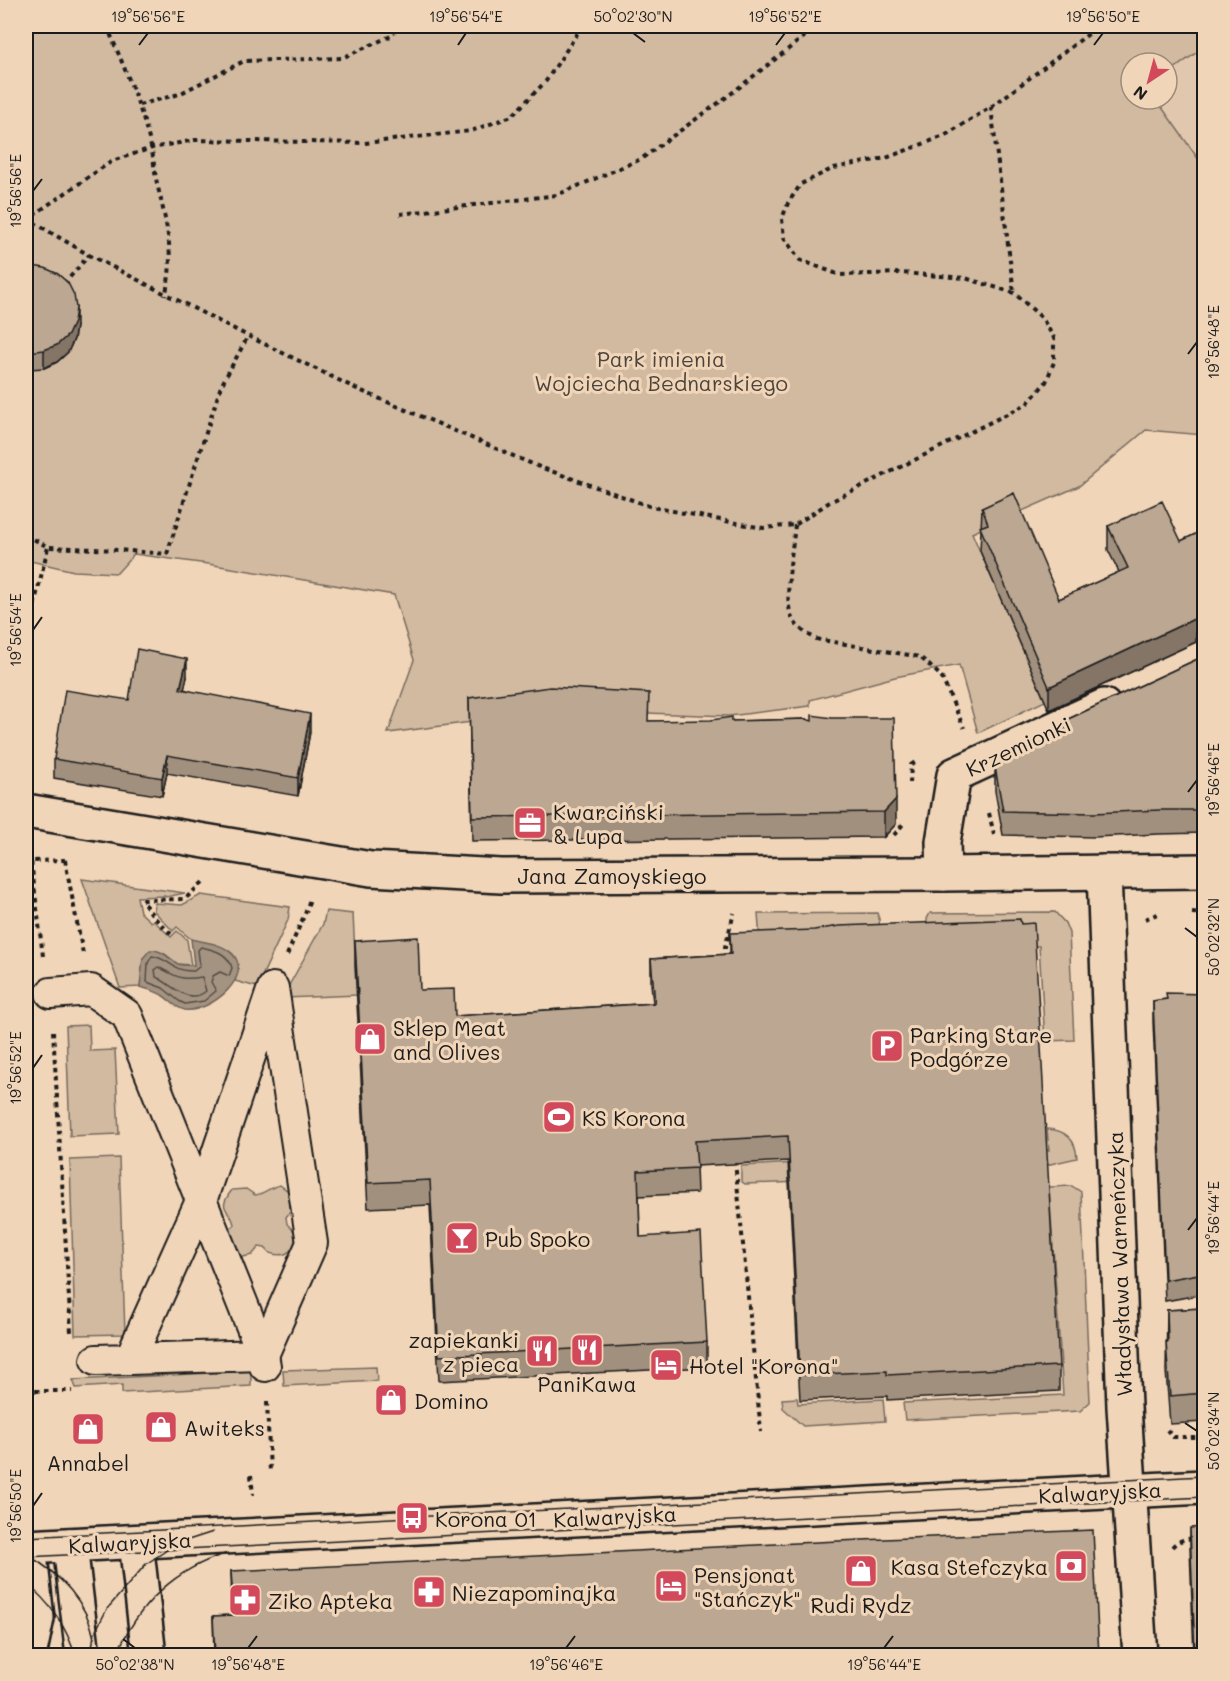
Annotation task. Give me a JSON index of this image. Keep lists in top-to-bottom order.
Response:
{
  "streets": {
    "street": [
      "Krzemionki",
      "Jana Zamoyskiego",
      "Władysława Warneńczyka",
      "Kalwaryjska"
    ]
  },
  "crossings": [
    ["Krzemionki", "Jana Zamoyskiego"],
    ["Jana Zamoyskiego", "Władysława Warneńczyka"],
    ["Władysława Warneńczyka", "Kalwaryjska"]
  ],
  "parks": ["Park imienia Wojciecha Bednarskiego"],
  "places": {
    "office": ["Kwarciński & Lupa"],
    "shop": [
      "Sklep Meat and Olives",
      "Domino",
      "Awiteks",
      "Annabel",
      "Rudi Rydz"
    ],
    "parking": ["Parking Stare Podgórze"],
    "sports": ["KS Korona"],
    "bar": ["Pub Spoko"],
    "restaurant": ["PaniKawa", "zapiekanki z pieca"],
    "hotel": ["Hotel \"Korona\"", "Pensjonat \"Stańczyk\""],
    "bus stop": ["Korona 01"],
    "bank": ["Kasa Stefczyka"],
    "pharmacy": ["Niezapominajka", "Ziko Apteka"]
  },
  "north": "bottom left",
  "coordinates": [
    "19°56'56\"E",
    "19°56'54\"E",
    "50°02'30\"N",
    "19°56'52\"E",
    "19°56'50\"E",
    "19°56'48\"E",
    "19°56'46\"E",
    "50°02'32\"N",
    "19°56'44\"E",
    "50°02'34\"N",
    "50°02'38\"N"
  ]
}
